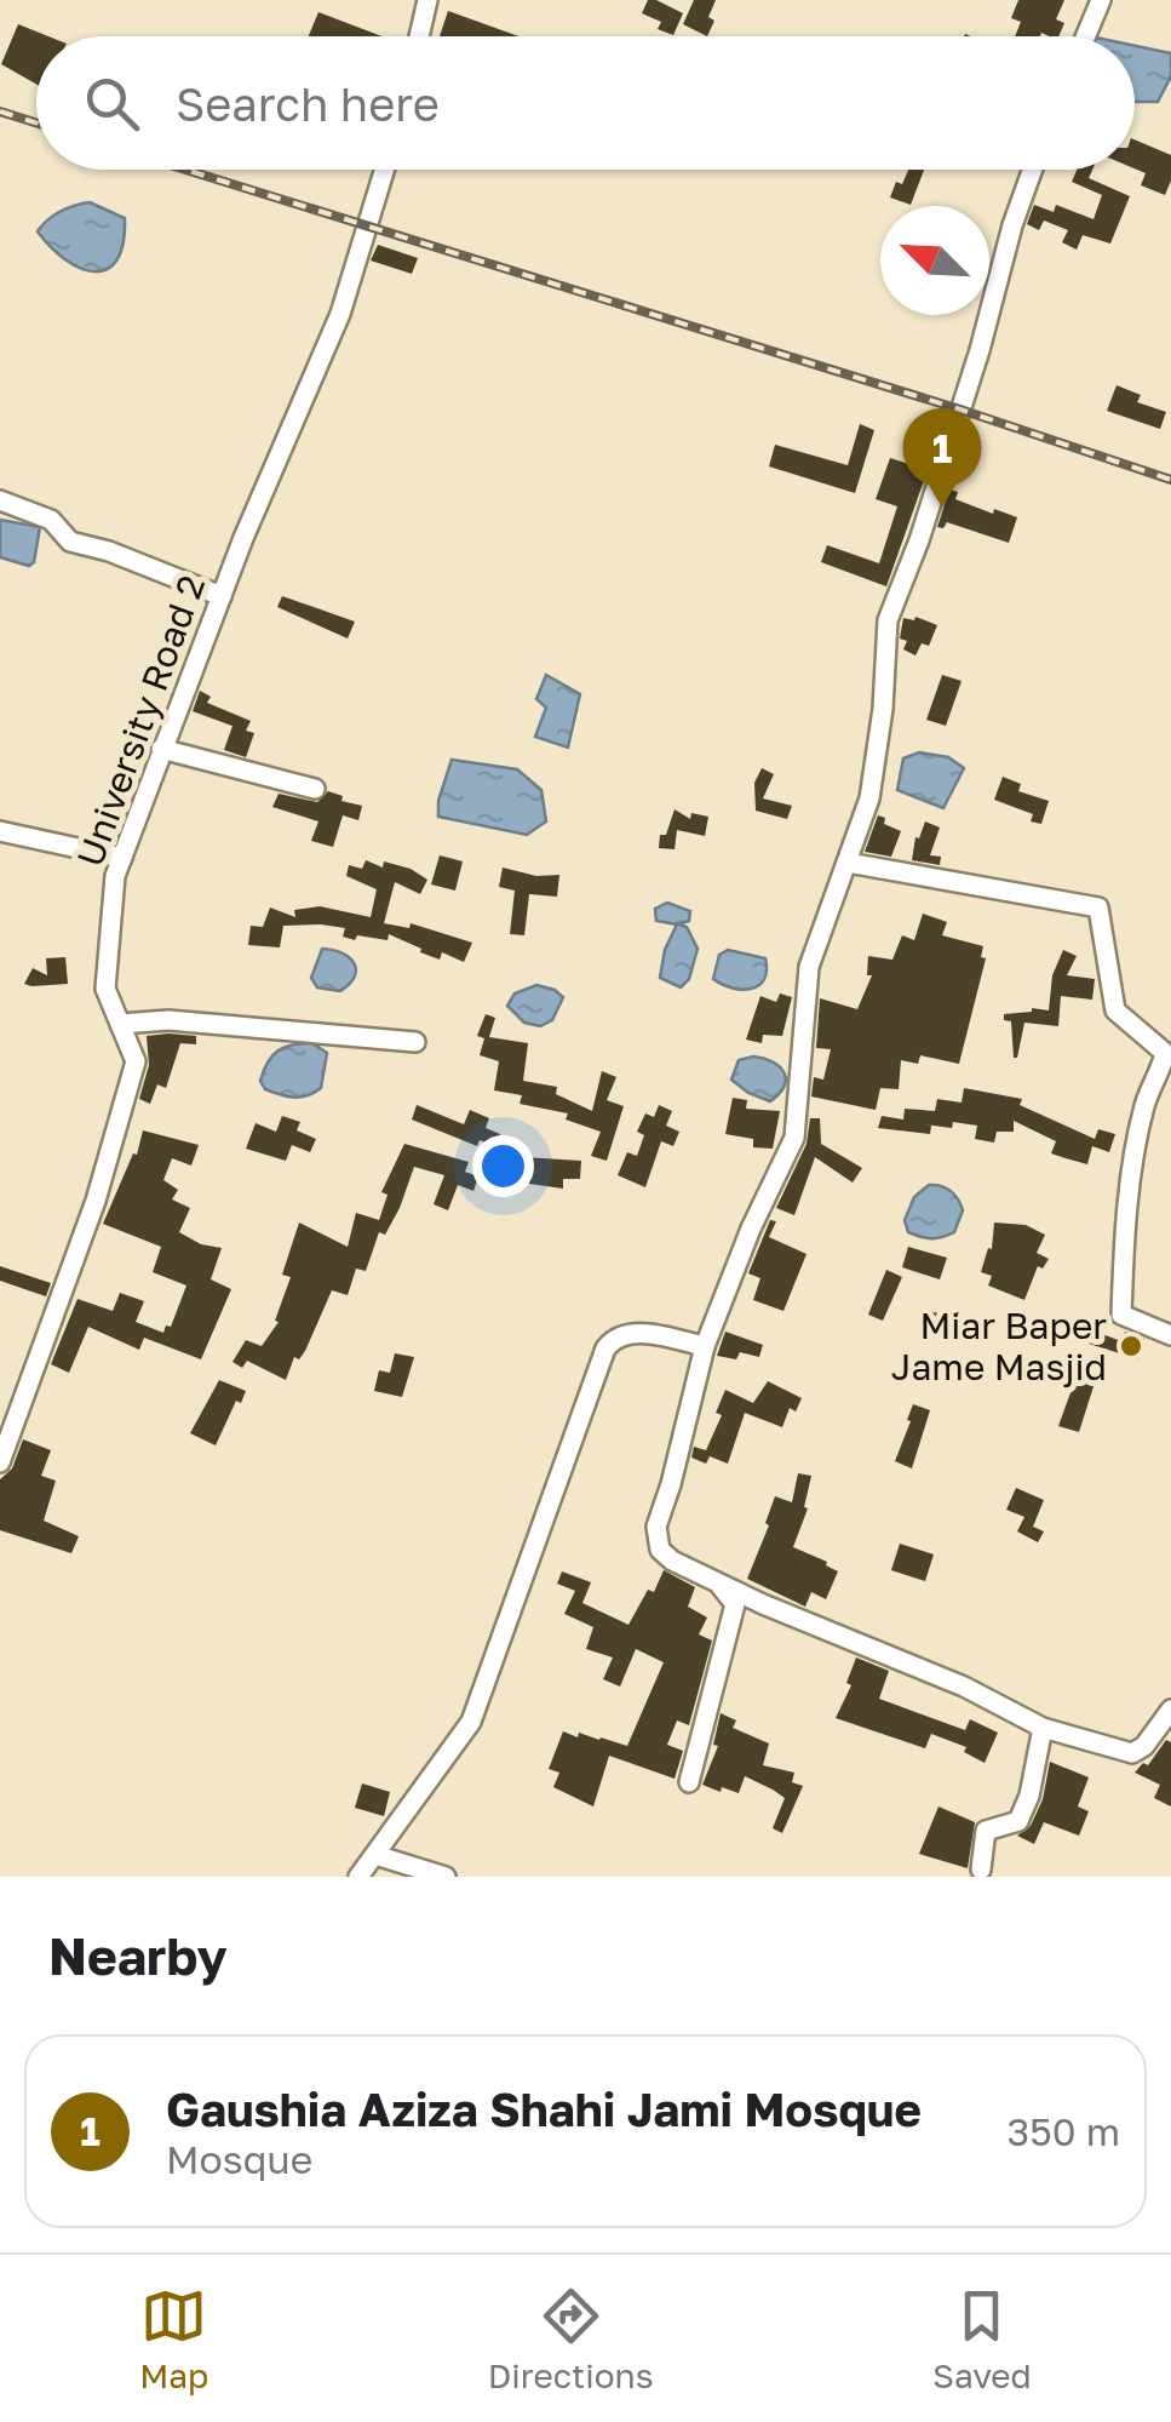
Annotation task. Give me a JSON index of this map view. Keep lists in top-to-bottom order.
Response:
{
  "streets": {
    "street": ["University Road 2"]
  },
  "places": ["Miar Baper Jame Masjid"],
  "north": "top left",
  "page": {
    "search": "Search here",
    "pins": "1",
    "heading": "Nearby",
    "list": [
      {
        "mark": "1",
        "name": "Gaushia Aziza Shahi Jami Mosque",
        "note": "Mosque",
        "value": "350 m"
      }
    ],
    "nav": ["Map", "Directions", "Saved"]
  }
}
